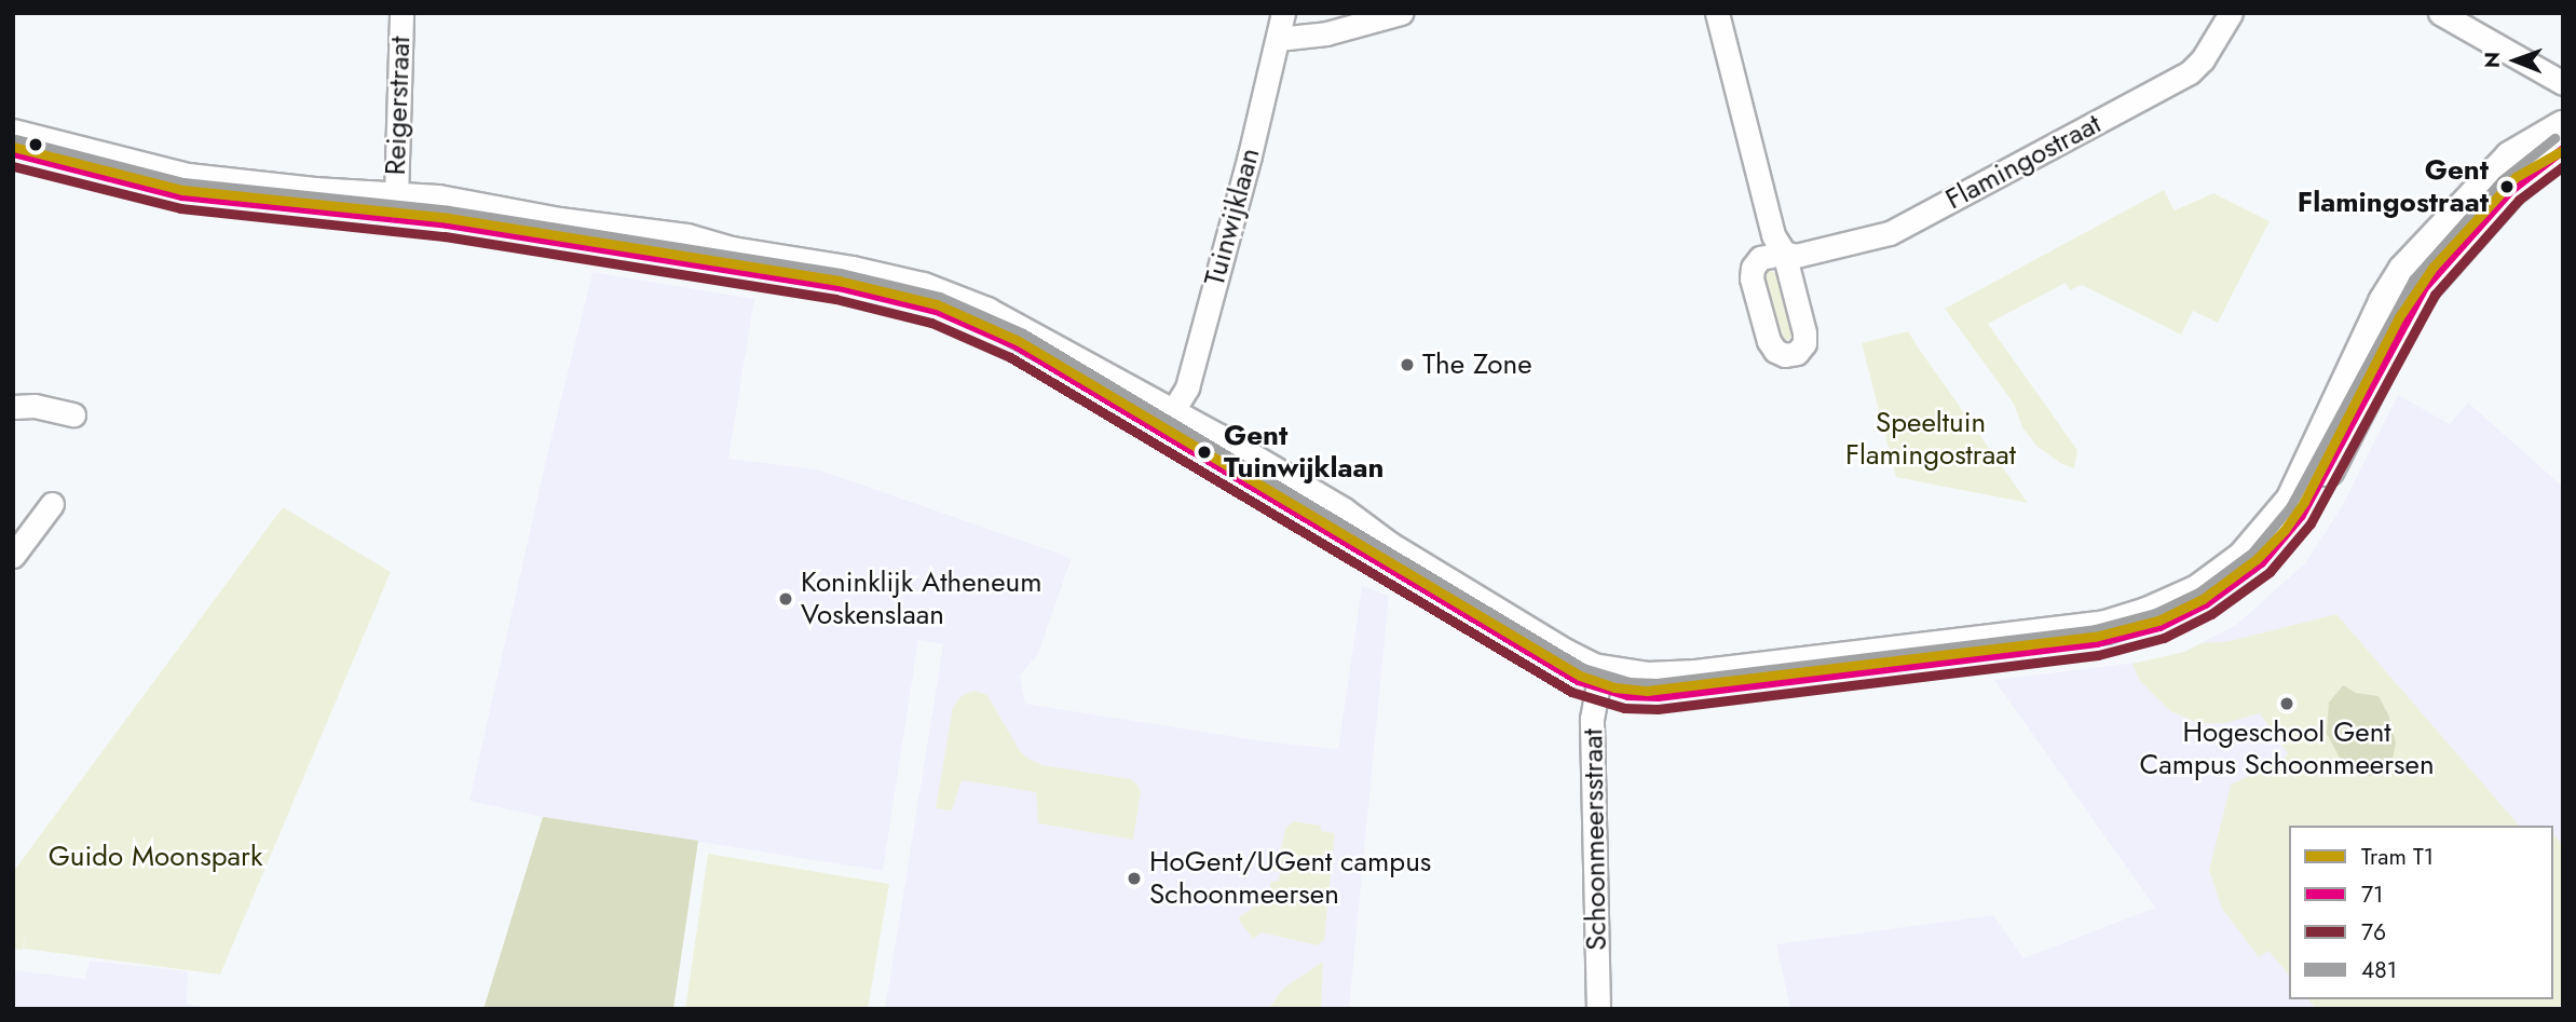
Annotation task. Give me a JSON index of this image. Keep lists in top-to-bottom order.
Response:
{
  "streets": {
    "street": [
      "Reigerstraat",
      "Flamingostraat",
      "Tuinwijklaan",
      "Schoonmeersstraat"
    ]
  },
  "parks": ["Speeltuin Flamingostraat", "Guido Moonspark"],
  "places": [
    "Gent Flamingostraat",
    "The Zone",
    "Gent Tuinwijklaan",
    "Koninklijk Atheneum Voskenslaan",
    "Hogeschool Gent Campus Schoonmeersen",
    "HoGent/UGent campus Schoonmeersen"
  ],
  "lines": [
    "transit line 481",
    "tram line T1",
    "transit line 71",
    "transit line 76"
  ],
  "legend": [
    "Tram T1",
    "71",
    "76",
    "481"
  ],
  "north": "left"
}
